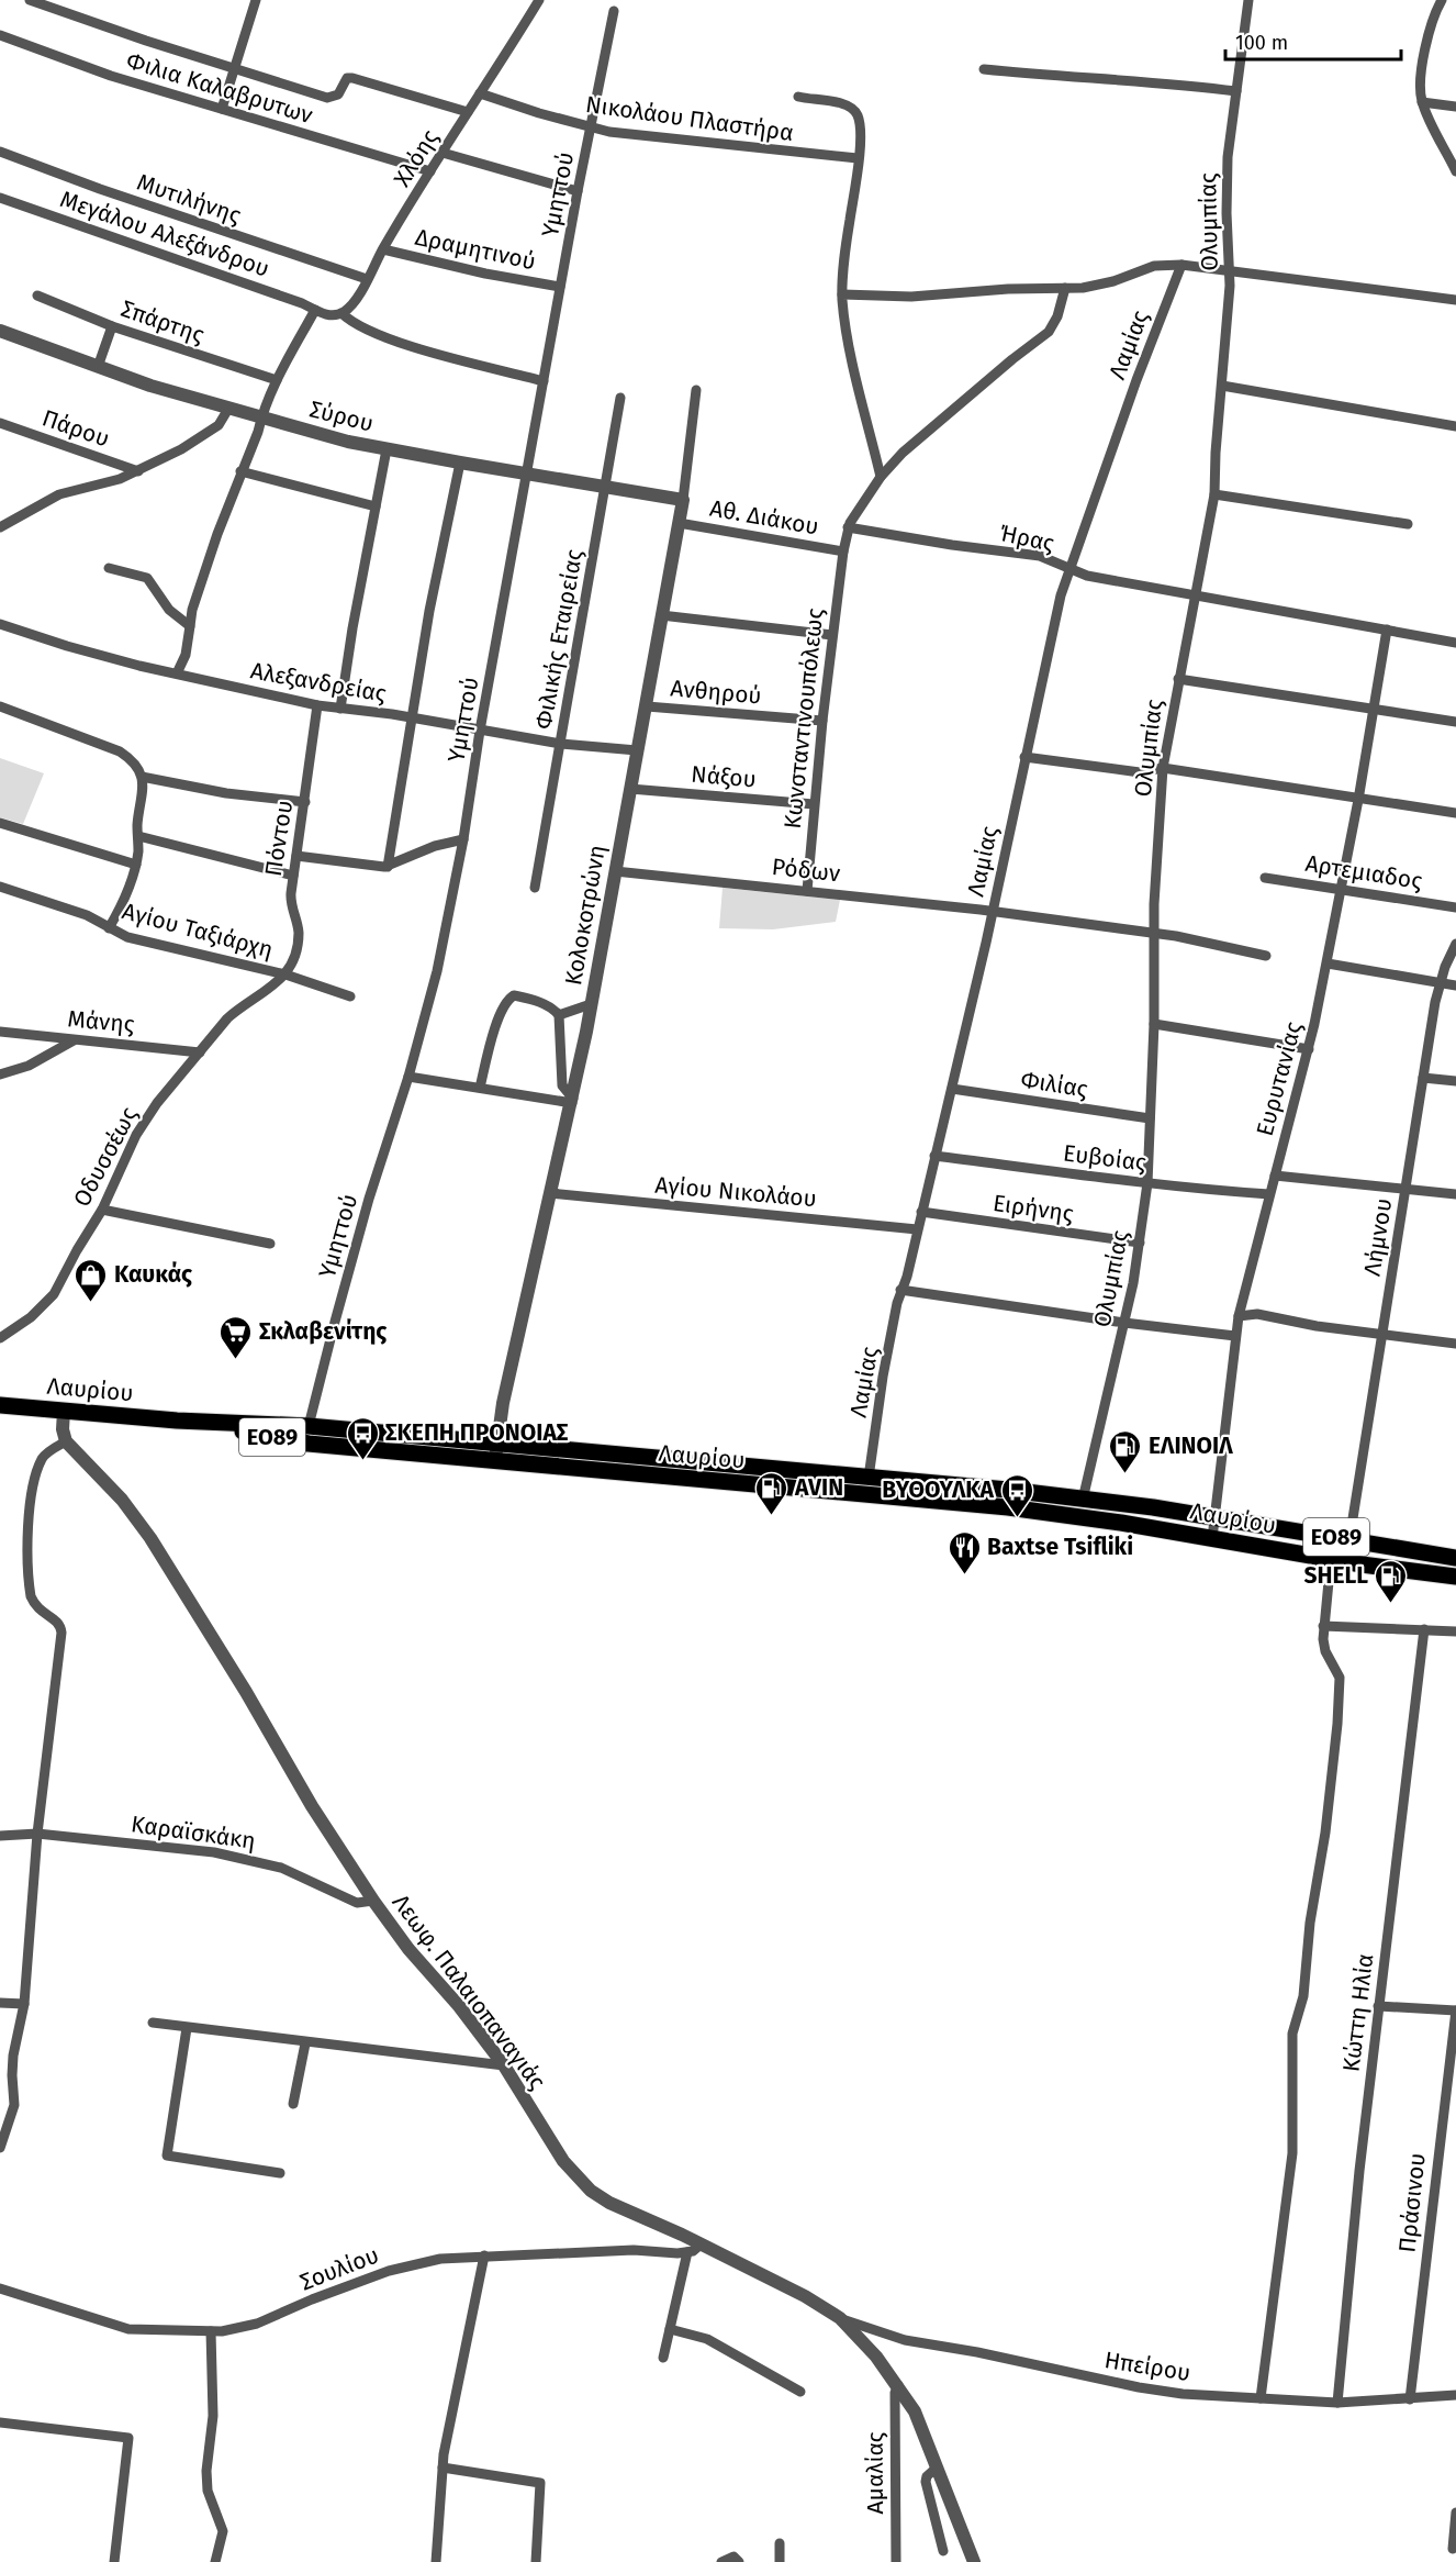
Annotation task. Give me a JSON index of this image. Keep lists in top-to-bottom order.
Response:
{
  "streets": {
    "main road": ["Λαυρίου", "ΕΟ89"],
    "street": [
      "Φιλια Καλαβρυτων",
      "Νικολάου Πλαστήρα",
      "Χλόης",
      "Υμηττού",
      "Μυτιλήνης",
      "Ολυμπίας",
      "Μεγάλου Αλεξάνδρου",
      "Δραμητινού",
      "Σπάρτης",
      "Λαμίας",
      "Σύρου",
      "Πάρου",
      "Αθ. Διάκου",
      "Ήρας",
      "Φιλικής Εταιρείας",
      "Αλεξανδρείας",
      "Ανθηρού",
      "Κωνσταντινουπόλεως",
      "Νάξου",
      "Πόντου",
      "Ρόδων",
      "Αρτεμιαδος",
      "Κολοκοτρώνη",
      "Αγίου Ταξιάρχη",
      "Μάνης",
      "Ευρυτανίας",
      "Φιλίας",
      "Οδυσσέως",
      "Ευβοίας",
      "Αγίου Νικολάου",
      "Ειρήνης",
      "Λήμνου",
      "Καραϊσκάκη",
      "Λεωφ. Παλαιοπαναγιάς",
      "Κώττη Ηλία",
      "Πράσινου",
      "Σουλίου",
      "Ηπείρου",
      "Αμαλίας"
    ]
  },
  "crossings": [
    ["Φιλια Καλαβρυτων", "Χλόης"],
    ["Νικολάου Πλαστήρα", "Χλόης"],
    ["Νικολάου Πλαστήρα", "Υμηττού"],
    ["Χλόης", "Μυτιλήνης"],
    ["Χλόης", "Δραμητινού"],
    ["Υμηττού", "Δραμητινού"],
    ["Υμηττού", "Σύρου"],
    ["Υμηττού", "Αλεξανδρείας"],
    ["Υμηττού", "Λαυρίου"],
    ["Ολυμπίας", "Ήρας"],
    ["Ολυμπίας", "Ρόδων"],
    ["Ολυμπίας", "Φιλίας"],
    ["Ολυμπίας", "Ευβοίας"],
    ["Ολυμπίας", "Ειρήνης"],
    ["Ολυμπίας", "Λαυρίου"],
    ["Λαμίας", "Ήρας"],
    ["Λαμίας", "Ρόδων"],
    ["Λαμίας", "Φιλίας"],
    ["Λαμίας", "Ευβοίας"],
    ["Λαμίας", "Αγίου Νικολάου"],
    ["Λαμίας", "Ειρήνης"],
    ["Λαμίας", "Λαυρίου"],
    ["Σύρου", "Φιλικής Εταιρείας"],
    ["Σύρου", "Κολοκοτρώνη"],
    ["Αθ. Διάκου", "Κωνσταντινουπόλεως"],
    ["Αθ. Διάκου", "Κολοκοτρώνη"],
    ["Ήρας", "Κωνσταντινουπόλεως"],
    ["Ήρας", "Ευρυτανίας"],
    ["Φιλικής Εταιρείας", "Αλεξανδρείας"],
    ["Αλεξανδρείας", "Πόντου"],
    ["Αλεξανδρείας", "Κολοκοτρώνη"],
    ["Ανθηρού", "Κωνσταντινουπόλεως"],
    ["Ανθηρού", "Κολοκοτρώνη"],
    ["Κωνσταντινουπόλεως", "Νάξου"],
    ["Κωνσταντινουπόλεως", "Ρόδων"],
    ["Νάξου", "Κολοκοτρώνη"],
    ["Πόντου", "Αγίου Ταξιάρχη"],
    ["Πόντου", "Οδυσσέως"],
    ["Ρόδων", "Κολοκοτρώνη"],
    ["Αρτεμιαδος", "Ευρυτανίας"],
    ["Κολοκοτρώνη", "Αγίου Νικολάου"],
    ["Κολοκοτρώνη", "Λαυρίου"],
    ["Αγίου Ταξιάρχη", "Οδυσσέως"],
    ["Μάνης", "Οδυσσέως"],
    ["Ευρυτανίας", "Ευβοίας"],
    ["Ευρυτανίας", "Λαυρίου"],
    ["Λήμνου", "Λαυρίου"],
    ["Καραϊσκάκη", "Λεωφ. Παλαιοπαναγιάς"],
    ["Λεωφ. Παλαιοπαναγιάς", "Ηπείρου"],
    ["Λεωφ. Παλαιοπαναγιάς", "Αμαλίας"],
    ["Κώττη Ηλία", "Ηπείρου"],
    ["Πράσινου", "Ηπείρου"]
  ],
  "places": {
    "shop": ["Καυκάς"],
    "supermarket": ["Σκλαβενίτης"],
    "bus stop": ["ΣΚΕΠΗ ΠΡΟΝΟΙΑΣ", "ΒΥΘΟΥΛΚΑ"],
    "fuel station": ["ΕΛΙΝΟΙΛ", "AVIN", "SHELL"],
    "restaurant": ["Baxtse Tsifliki"]
  },
  "scale_bar": "100 m"
}
